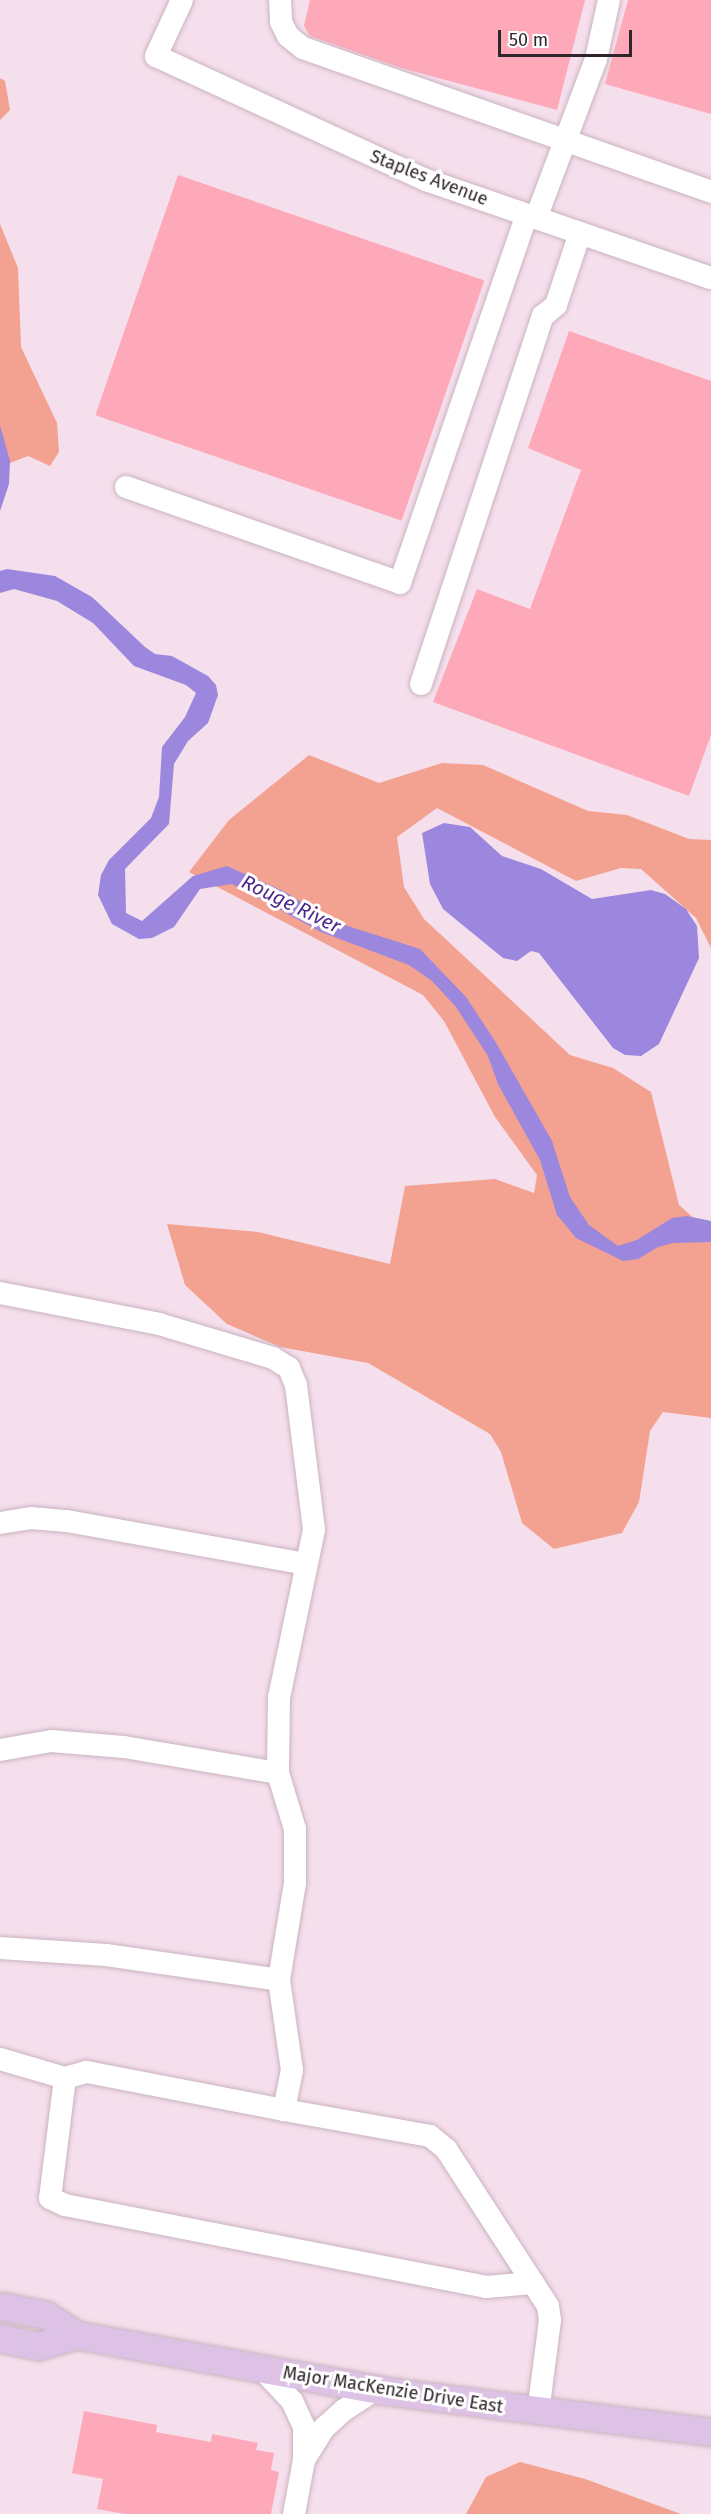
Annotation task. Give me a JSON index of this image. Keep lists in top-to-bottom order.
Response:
{
  "streets": {
    "main road": ["Major MacKenzie Drive East"],
    "street": ["Staples Avenue"]
  },
  "water": ["Rouge River"],
  "scale_bar": "50 m"
}
